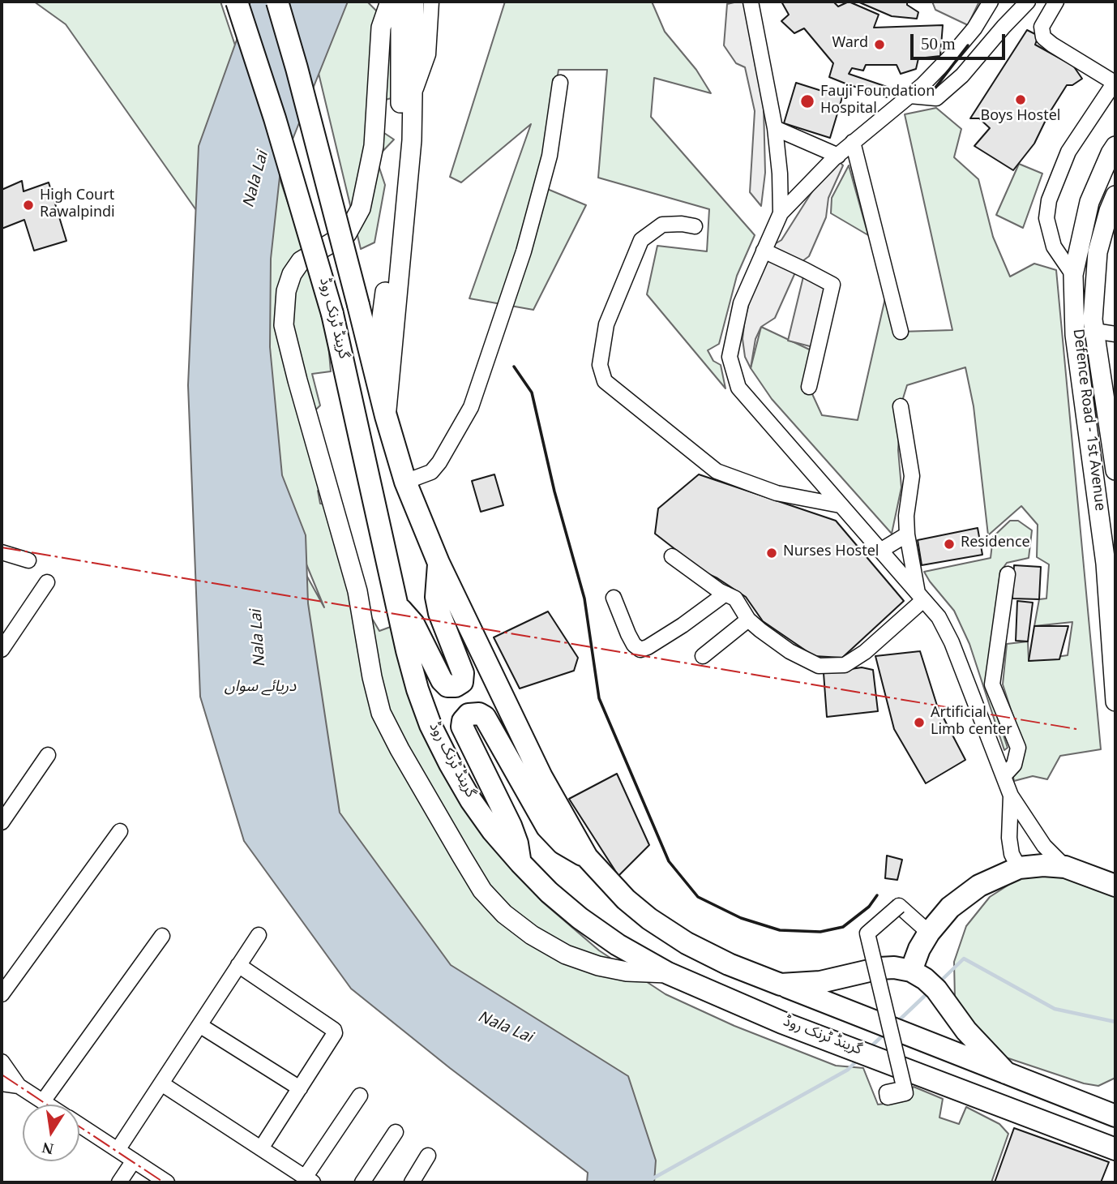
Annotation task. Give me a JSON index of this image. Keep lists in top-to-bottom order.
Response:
{
  "streets": {
    "highway": ["گرینڈ ٹرنک روڈ"],
    "main road": ["Defence Road - 1st Avenue"]
  },
  "water": ["Nala Lai", "دریائے سواں"],
  "places": [
    "Ward",
    "Boys Hostel",
    "Fauji Foundation Hospital",
    "High Court Rawalpindi",
    "Residence",
    "Nurses Hostel",
    "Artificial Limb center"
  ],
  "scale_bar": "50 m",
  "north": "bottom"
}
